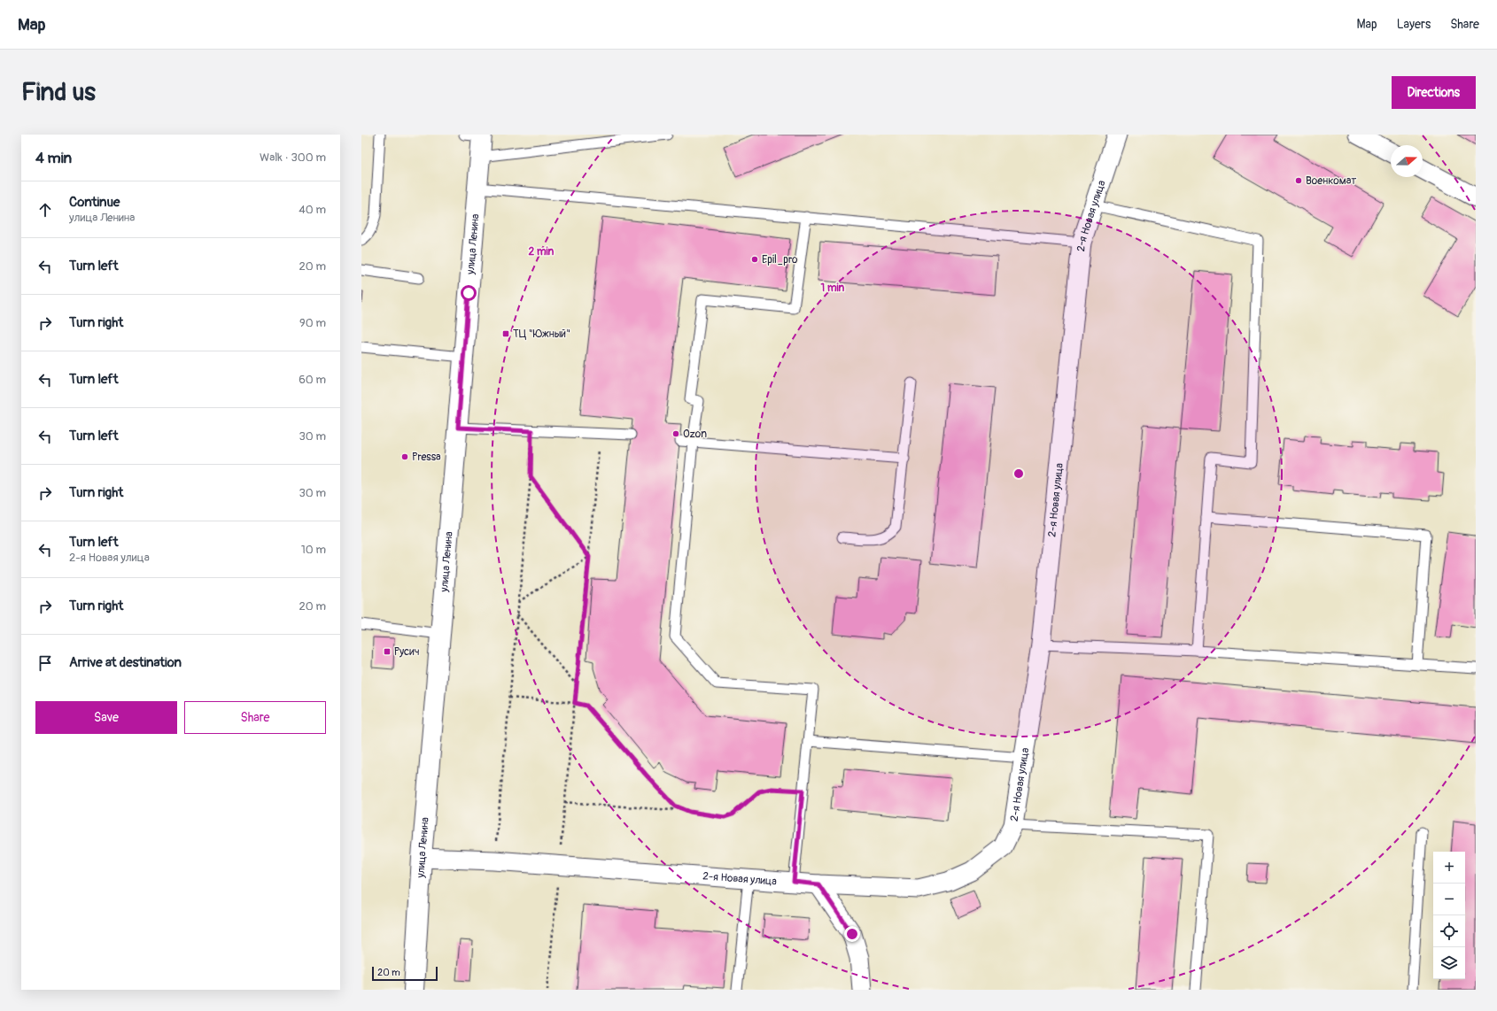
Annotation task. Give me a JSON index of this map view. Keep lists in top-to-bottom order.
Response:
{
  "streets": {
    "main road": ["улица Ленина"],
    "street": ["2-я Новая улица"]
  },
  "crossings": [
    ["2-я Новая улица", "улица Ленина"]
  ],
  "places": {
    "other": [
      "Военкомат",
      "Epil_pro",
      "Ozon",
      "Pressa"
    ],
    "transit": ["ТЦ \"Южный\"", "Русич"]
  },
  "scale_bar": "20 m",
  "north": "right",
  "page": {
    "header": "Map",
    "nav": ["Map", "Layers", "Share"],
    "buttons": [
      "Directions",
      ["Save", "Share"]
    ],
    "title": "Find us",
    "heading": ["4 min", "Walk · 300 m"],
    "list": [
      ["Continue", "улица Ленина", "40 m"],
      ["Turn left", "20 m"],
      ["Turn right", "90 m"],
      ["Turn left", "60 m"],
      ["Turn left", "30 m"],
      ["Turn right", "30 m"],
      ["Turn left", "2-я Новая улица", "10 m"],
      ["Turn right", "20 m"],
      "Arrive at destination"
    ],
    "map_buttons": ["+", "−"],
    "scale": "20 m"
  },
  "rings": ["2 min", "1 min"]
}
